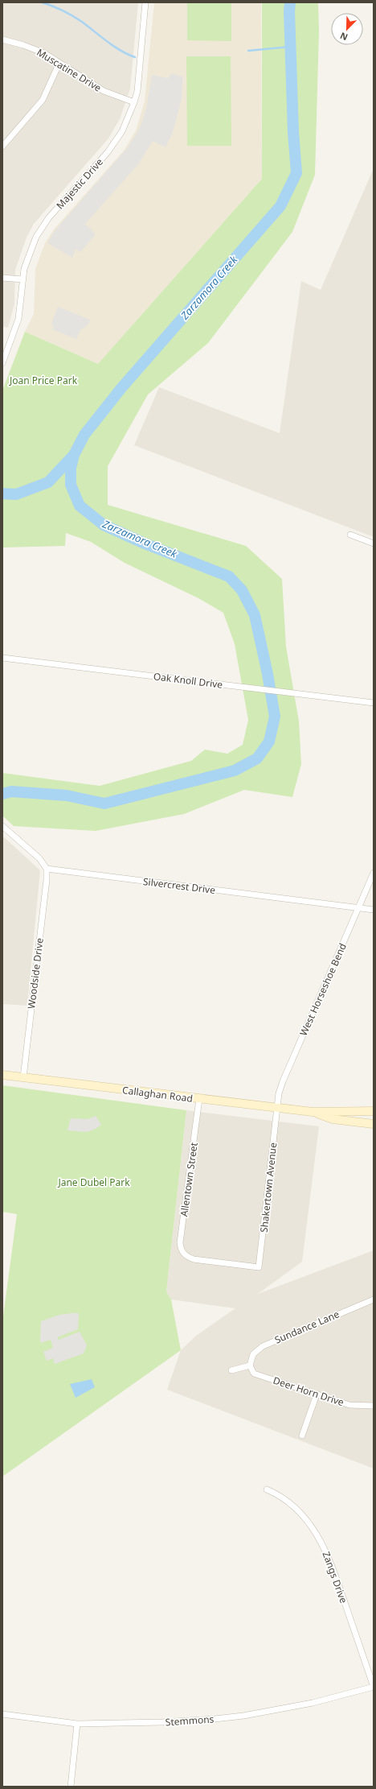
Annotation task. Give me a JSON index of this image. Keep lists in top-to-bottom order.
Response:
{
  "streets": {
    "main road": ["Callaghan Road"],
    "street": [
      "Muscatine Drive",
      "Majestic Drive",
      "Oak Knoll Drive",
      "Silvercrest Drive",
      "Woodside Drive",
      "West Horseshoe Bend",
      "Allentown Street",
      "Shakertown Avenue",
      "Sundance Lane",
      "Deer Horn Drive",
      "Zangs Drive",
      "Stemmons"
    ]
  },
  "crossings": [
    ["Muscatine Drive", "Majestic Drive"],
    ["Silvercrest Drive", "Woodside Drive"],
    ["Silvercrest Drive", "West Horseshoe Bend"],
    ["Woodside Drive", "Callaghan Road"],
    ["West Horseshoe Bend", "Callaghan Road"],
    ["West Horseshoe Bend", "Shakertown Avenue"],
    ["Callaghan Road", "Allentown Street"],
    ["Callaghan Road", "Shakertown Avenue"],
    ["Allentown Street", "Shakertown Avenue"],
    ["Sundance Lane", "Deer Horn Drive"],
    ["Zangs Drive", "Stemmons"]
  ],
  "water": ["Zarzamora Creek"],
  "parks": ["Joan Price Park", "Jane Dubel Park"],
  "north": "bottom left"
}
